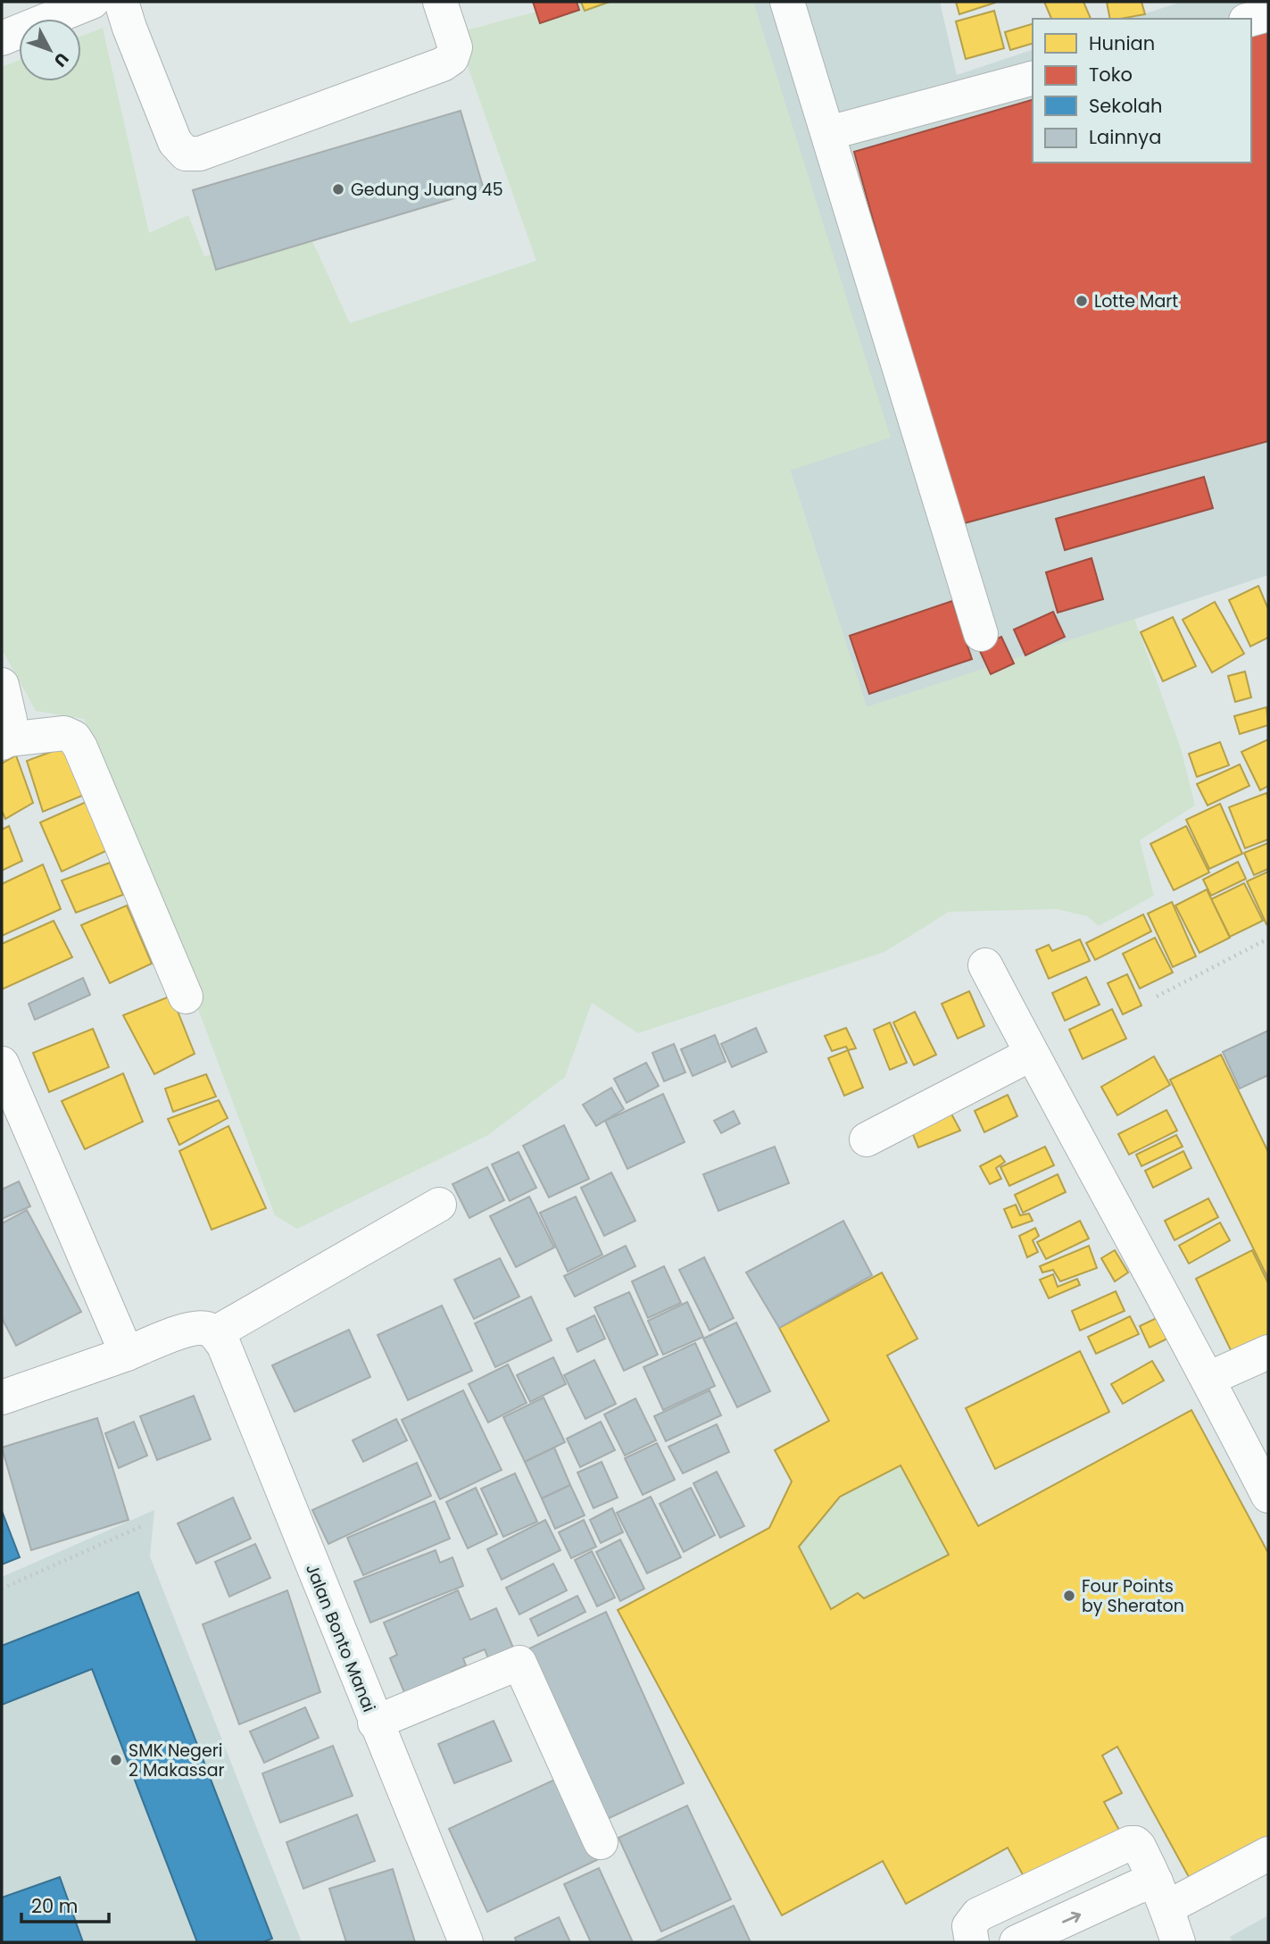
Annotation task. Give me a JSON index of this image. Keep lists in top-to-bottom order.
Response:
{
  "streets": {
    "street": ["Jalan Bonto Manai"]
  },
  "places": [
    "Gedung Juang 45",
    "Lotte Mart",
    "Four Points by Sheraton",
    "SMK Negeri 2 Makassar"
  ],
  "legend": [
    "Hunian",
    "Toko",
    "Sekolah",
    "Lainnya"
  ],
  "scale_bar": "20 m",
  "north": "bottom right"
}
